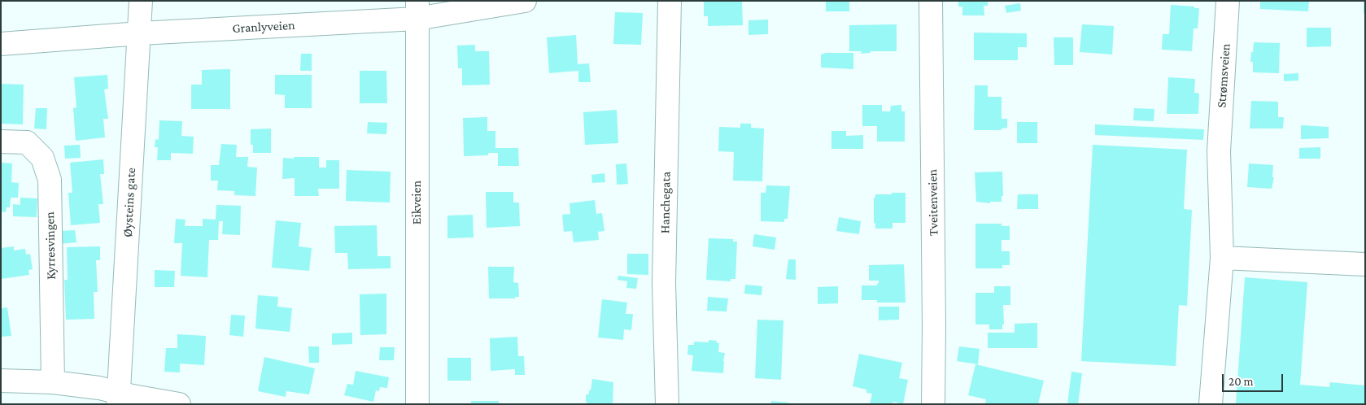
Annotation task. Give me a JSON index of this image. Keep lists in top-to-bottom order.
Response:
{
  "streets": {
    "street": [
      "Granlyveien",
      "Strømsveien",
      "Øysteins gate",
      "Eikveien",
      "Hanchegata",
      "Tveitenveien",
      "Kyrresvingen"
    ]
  },
  "crossings": [
    ["Granlyveien", "Øysteins gate"],
    ["Granlyveien", "Eikveien"]
  ],
  "scale_bar": "20 m"
}
